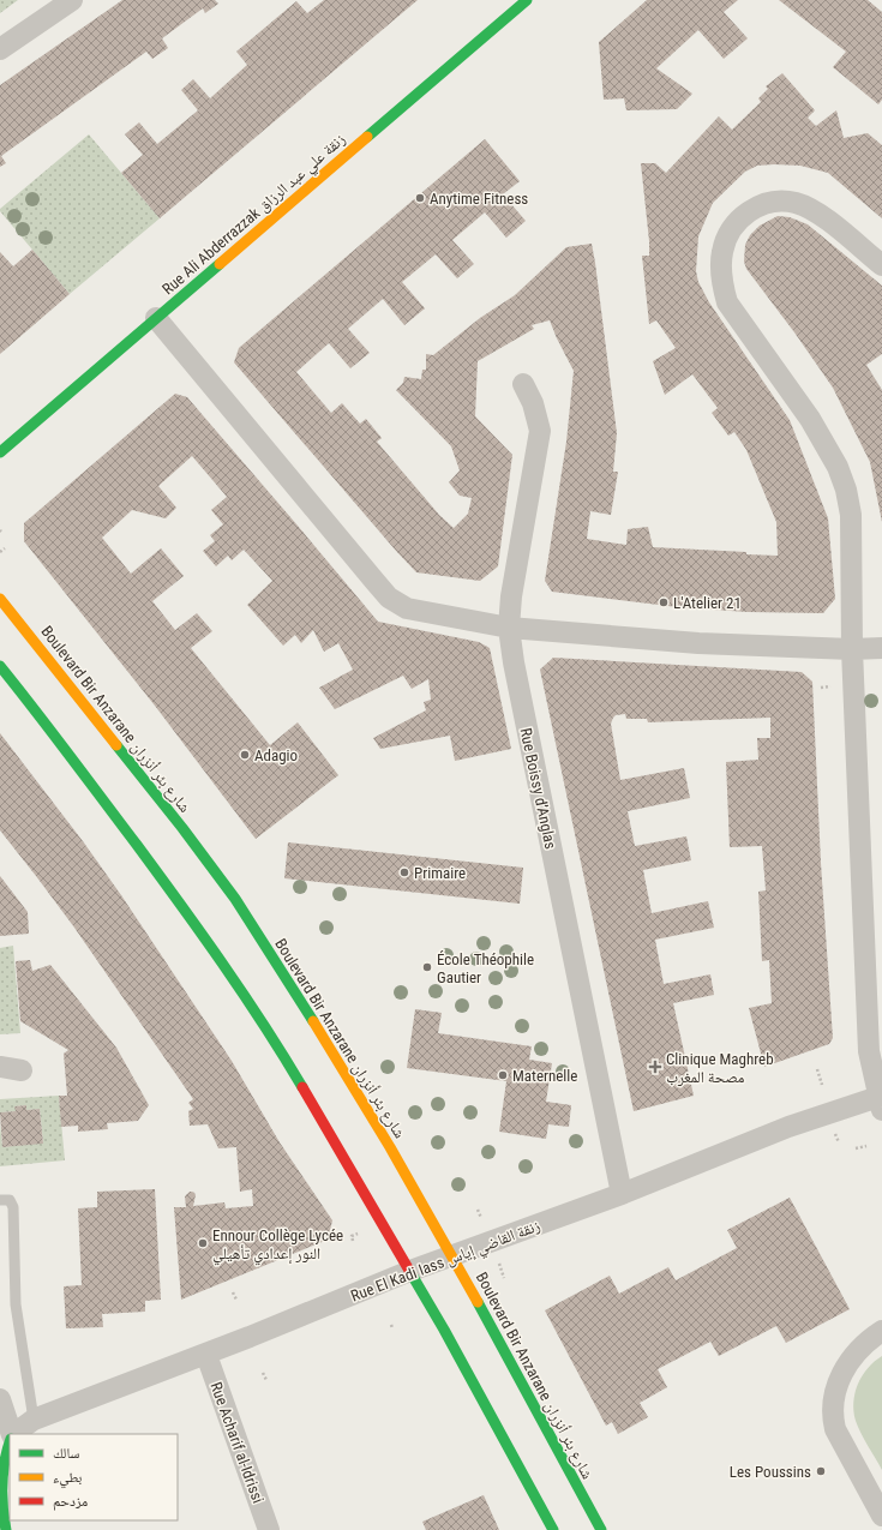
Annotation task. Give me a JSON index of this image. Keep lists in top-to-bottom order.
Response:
{
  "streets": {
    "main road": ["Rue Ali Abderrazzak زنقة علي عبد الرزاق", "Boulevard Bir Anzarane شارع بئر أنزران"],
    "street": ["Rue Boissy d’Anglas", "Rue El Kadi Iass زنقة القاضي إياس", "Rue Acharif al-Idrissi"]
  },
  "crossings": [
    ["Boulevard Bir Anzarane شارع بئر أنزران", "Rue El Kadi Iass زنقة القاضي إياس"],
    ["Rue Boissy d’Anglas", "Rue El Kadi Iass زنقة القاضي إياس"],
    ["Rue El Kadi Iass زنقة القاضي إياس", "Rue Acharif al-Idrissi"]
  ],
  "places": {
    "other": [
      "Anytime Fitness",
      "L'Atelier 21",
      "Adagio",
      "Primaire",
      "École Théophile Gautier",
      "Maternelle",
      "Ennour Collège Lycée النور إعدادي تأهيلي",
      "Les Poussins"
    ],
    "health": ["Clinique Maghreb مصحة المغرب"]
  },
  "legend": ["سالك", "بطيء", "مزدحم"]
}
